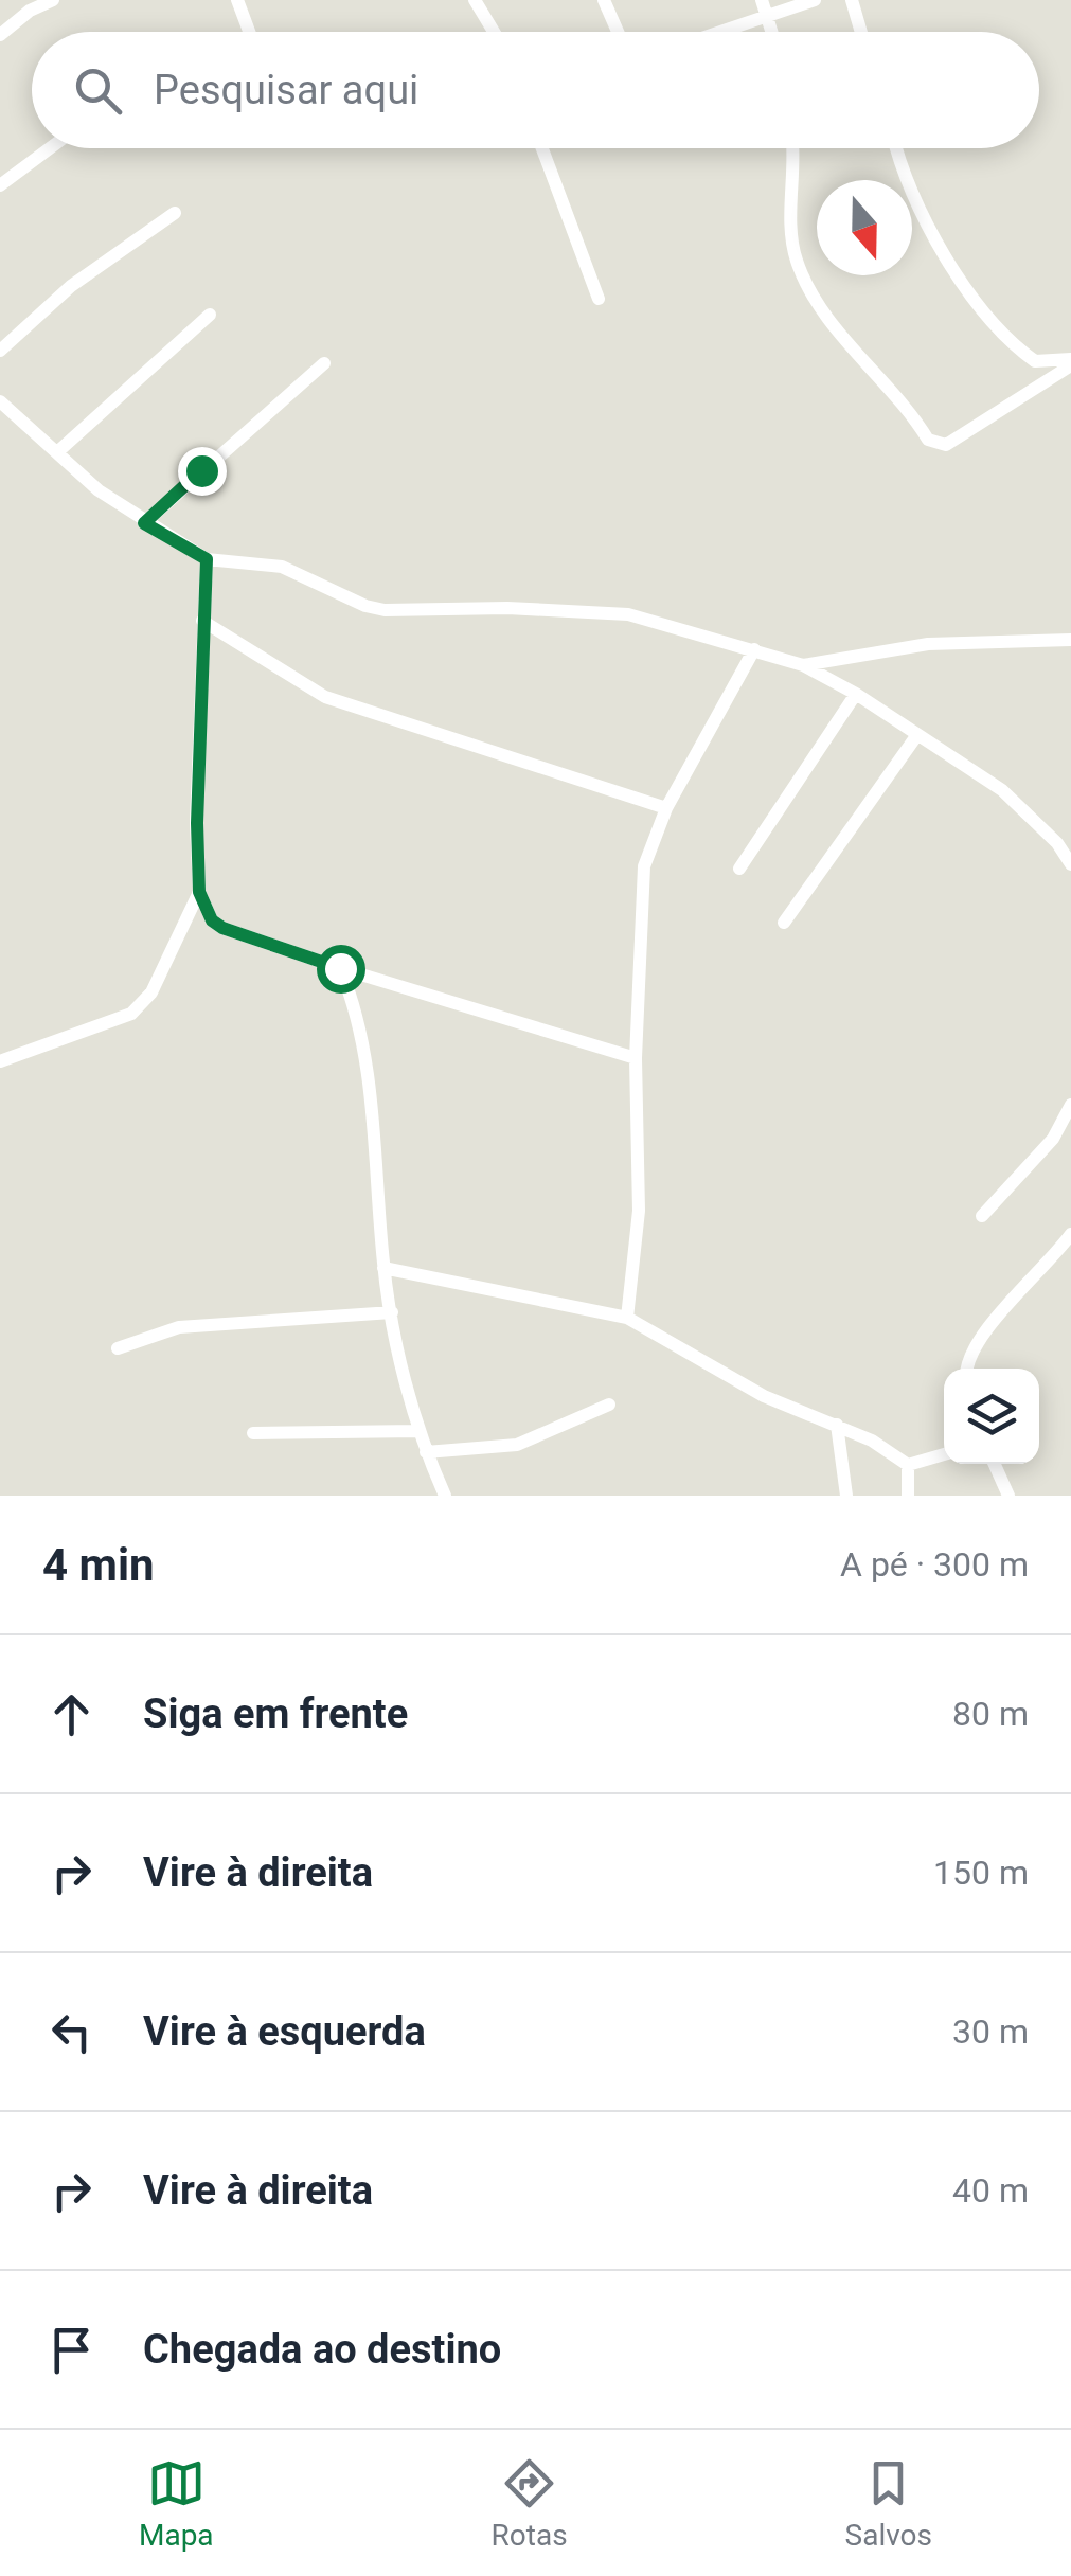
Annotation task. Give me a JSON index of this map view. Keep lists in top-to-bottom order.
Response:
{
  "north": "bottom",
  "page": {
    "search": "Pesquisar aqui",
    "heading": ["4 min", "A pé · 300 m"],
    "list": [
      ["Siga em frente", "80 m"],
      ["Vire à direita", "150 m"],
      ["Vire à esquerda", "30 m"],
      ["Vire à direita", "40 m"],
      "Chegada ao destino"
    ],
    "nav": ["Mapa", "Rotas", "Salvos"]
  }
}
